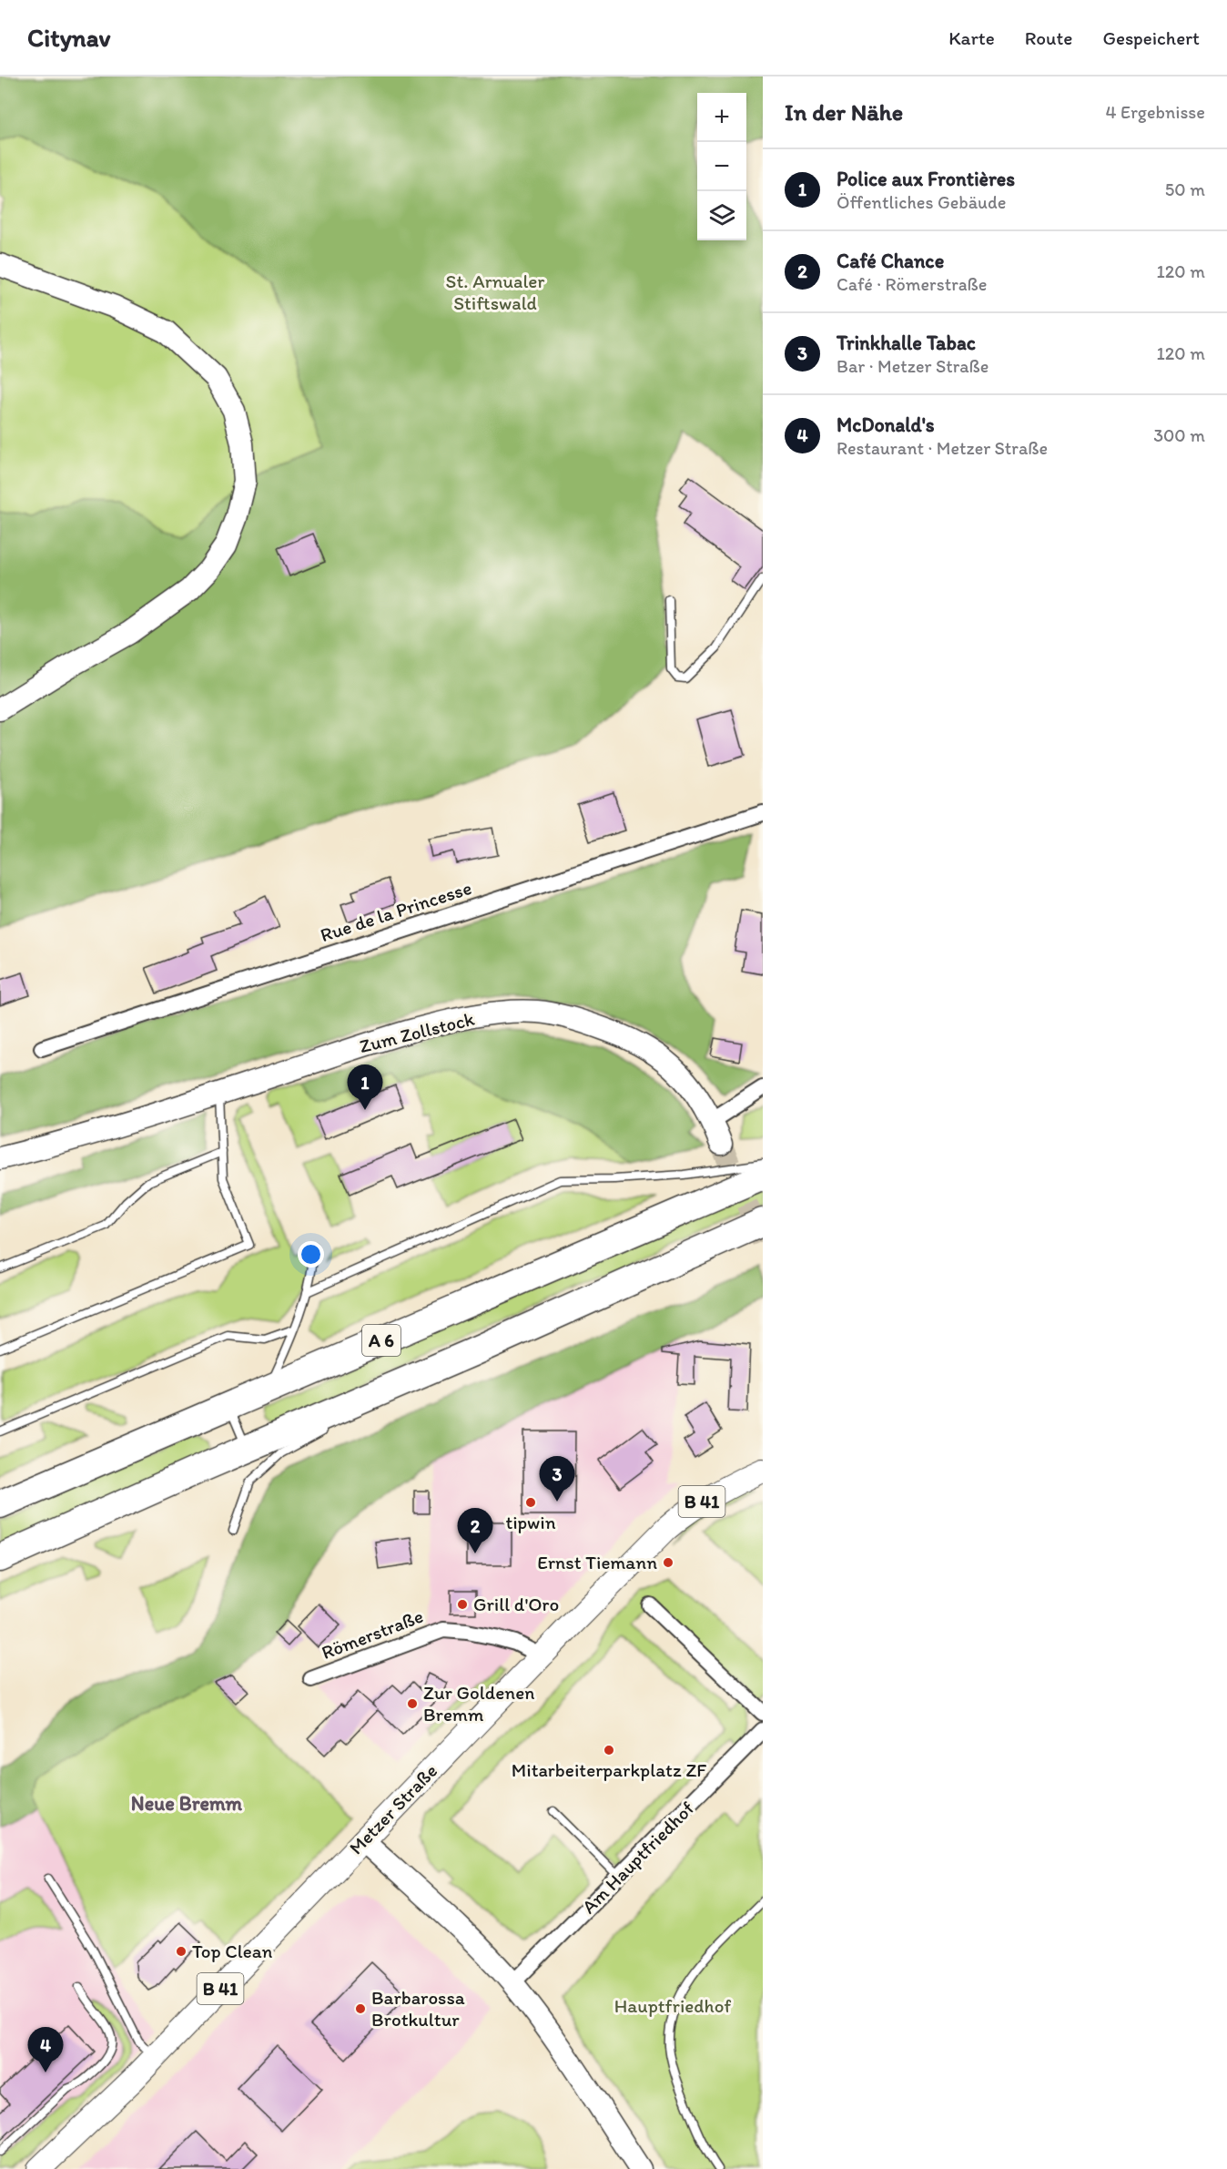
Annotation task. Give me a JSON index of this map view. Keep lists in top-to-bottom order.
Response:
{
  "streets": {
    "highway": ["A 6"],
    "main road": ["B 41", "Metzer Straße"],
    "street": [
      "Rue de la Princesse",
      "Zum Zollstock",
      "Römerstraße",
      "Am Hauptfriedhof"
    ]
  },
  "crossings": [
    ["Römerstraße", "Metzer Straße"]
  ],
  "districts": ["Neue Bremm"],
  "parks": ["St. Arnualer Stiftswald", "Hauptfriedhof"],
  "places": [
    "tipwin",
    "Ernst Tiemann",
    "Grill d'Oro",
    "Zur Goldenen Bremm",
    "Mitarbeiterparkplatz ZF",
    "Top Clean",
    "Barbarossa Brotkultur"
  ],
  "page": {
    "header": "Citynav",
    "nav": ["Karte", "Route", "Gespeichert"],
    "heading": ["In der Nähe", "4 Ergebnisse"],
    "map_buttons": ["+", "−"],
    "list": [
      {
        "mark": "1",
        "name": "Police aux Frontières",
        "note": "Öffentliches Gebäude",
        "value": "50 m"
      },
      {
        "mark": "2",
        "name": "Café Chance",
        "note": "Café · Römerstraße",
        "value": "120 m"
      },
      {
        "mark": "3",
        "name": "Trinkhalle Tabac",
        "note": "Bar · Metzer Straße",
        "value": "120 m"
      },
      {
        "mark": "4",
        "name": "McDonald's",
        "note": "Restaurant · Metzer Straße",
        "value": "300 m"
      }
    ],
    "pins": [
      "1",
      "3",
      "2",
      "4"
    ]
  }
}
